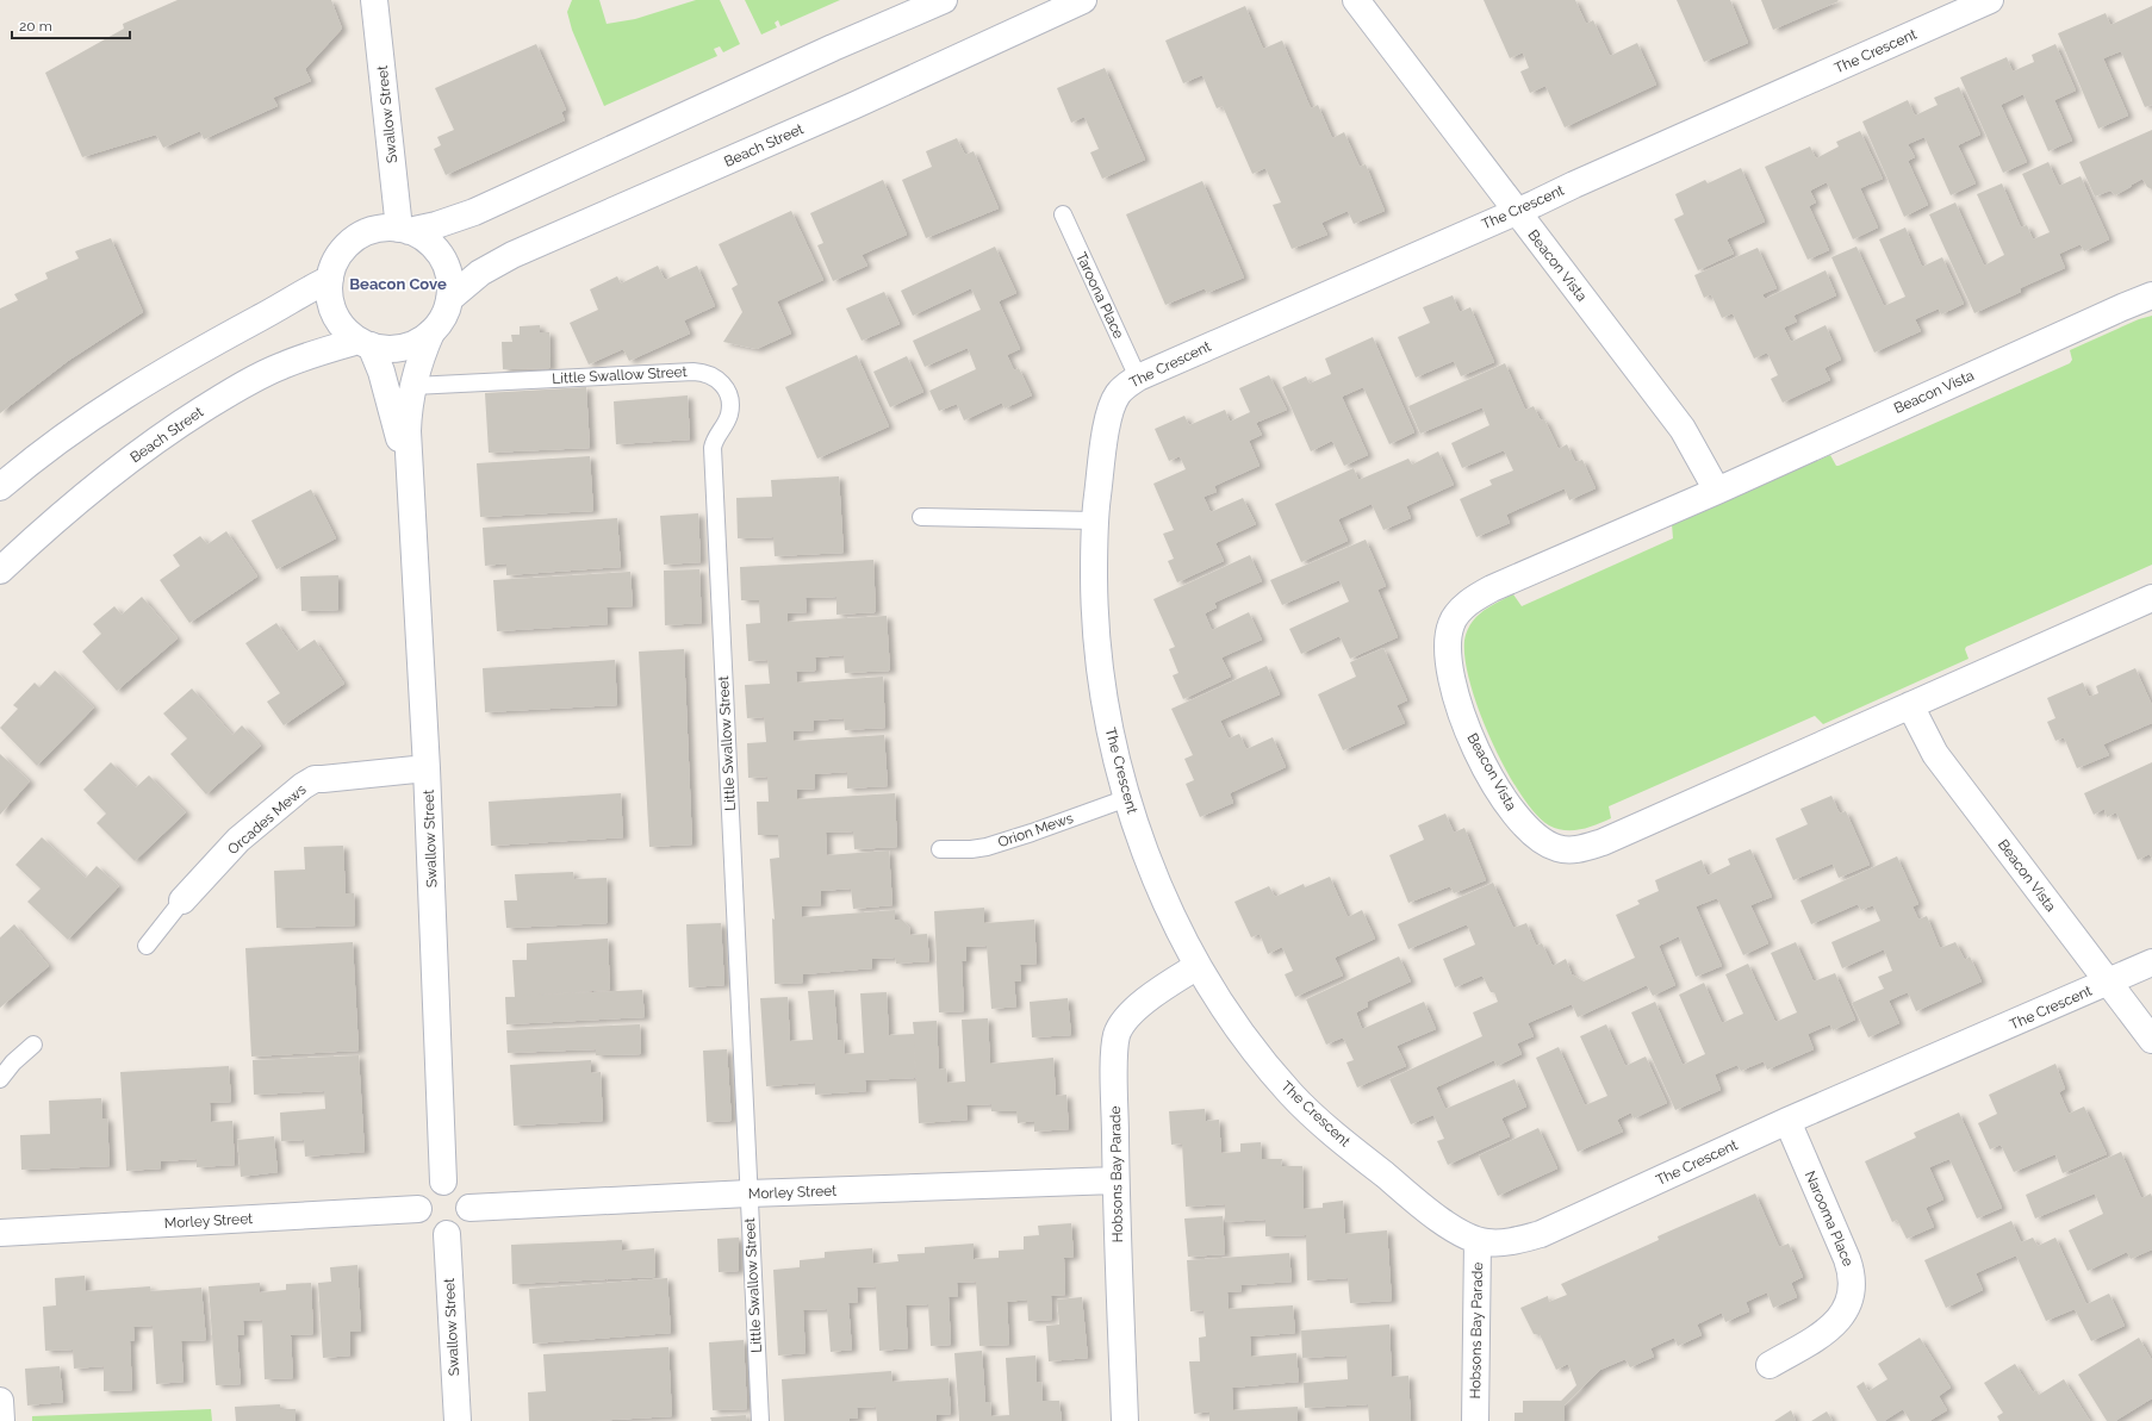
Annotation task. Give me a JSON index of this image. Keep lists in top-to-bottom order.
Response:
{
  "streets": {
    "street": [
      "The Crescent",
      "Swallow Street",
      "Beach Street",
      "Beacon Vista",
      "Orcades Mews",
      "Hobsons Bay Parade",
      "Morley Street",
      "Narooma Place"
    ],
    "lane": ["Taroona Place", "Little Swallow Street", "Orion Mews"]
  },
  "crossings": [
    ["The Crescent", "Beacon Vista"],
    ["The Crescent", "Taroona Place"],
    ["The Crescent", "Orion Mews"],
    ["The Crescent", "Hobsons Bay Parade"],
    ["The Crescent", "Narooma Place"],
    ["Swallow Street", "Beach Street"],
    ["Swallow Street", "Little Swallow Street"],
    ["Swallow Street", "Orcades Mews"],
    ["Swallow Street", "Morley Street"],
    ["Little Swallow Street", "Morley Street"],
    ["Hobsons Bay Parade", "Morley Street"]
  ],
  "districts": ["Beacon Cove"],
  "scale_bar": "20 m"
}
